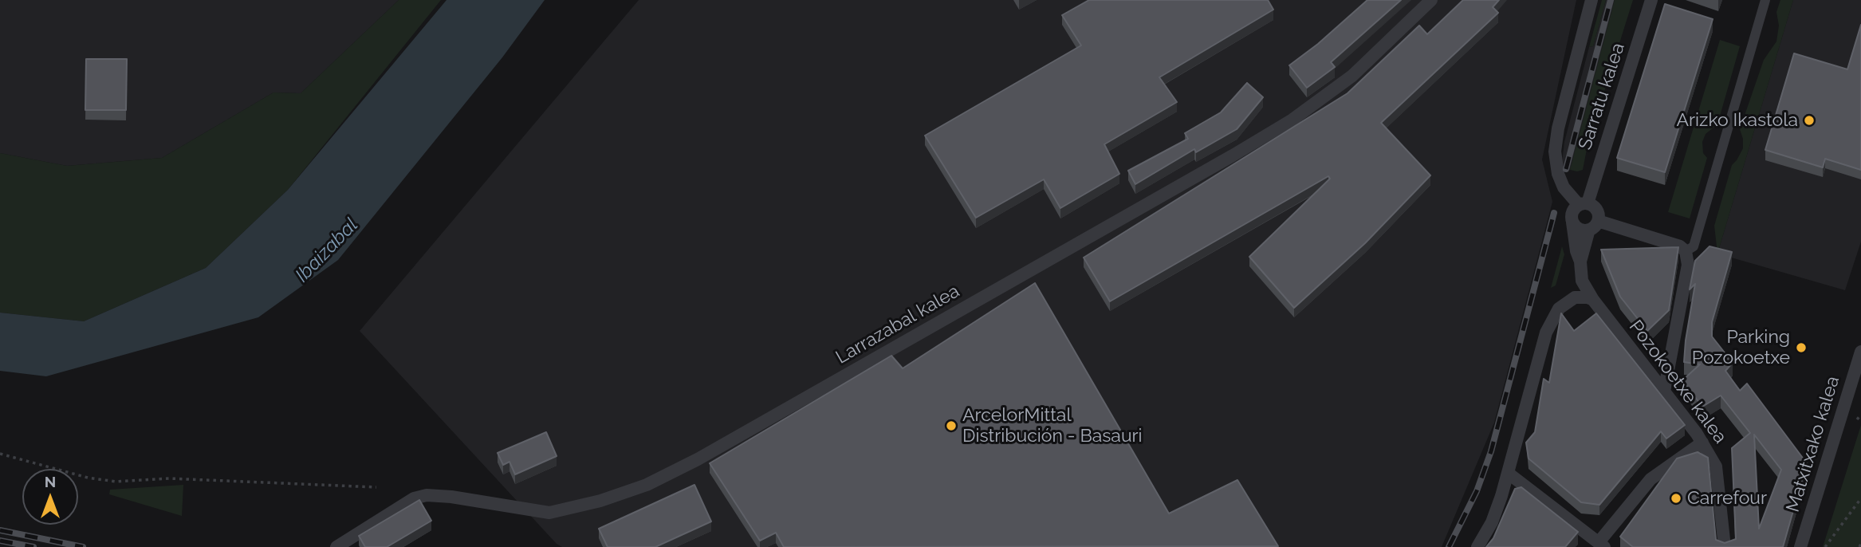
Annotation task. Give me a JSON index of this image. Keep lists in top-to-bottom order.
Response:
{
  "streets": {
    "street": [
      "Sarratu kalea",
      "Larrazabal kalea",
      "Pozokoetxe kalea",
      "Matxitxako kalea"
    ]
  },
  "crossings": [
    ["Sarratu kalea", "Pozokoetxe kalea"]
  ],
  "water": ["Ibaizabal"],
  "places": [
    "Arizko Ikastola",
    "Parking Pozokoetxe",
    "ArcelorMittal Distribución - Basauri",
    "Carrefour"
  ],
  "north": "top"
}
